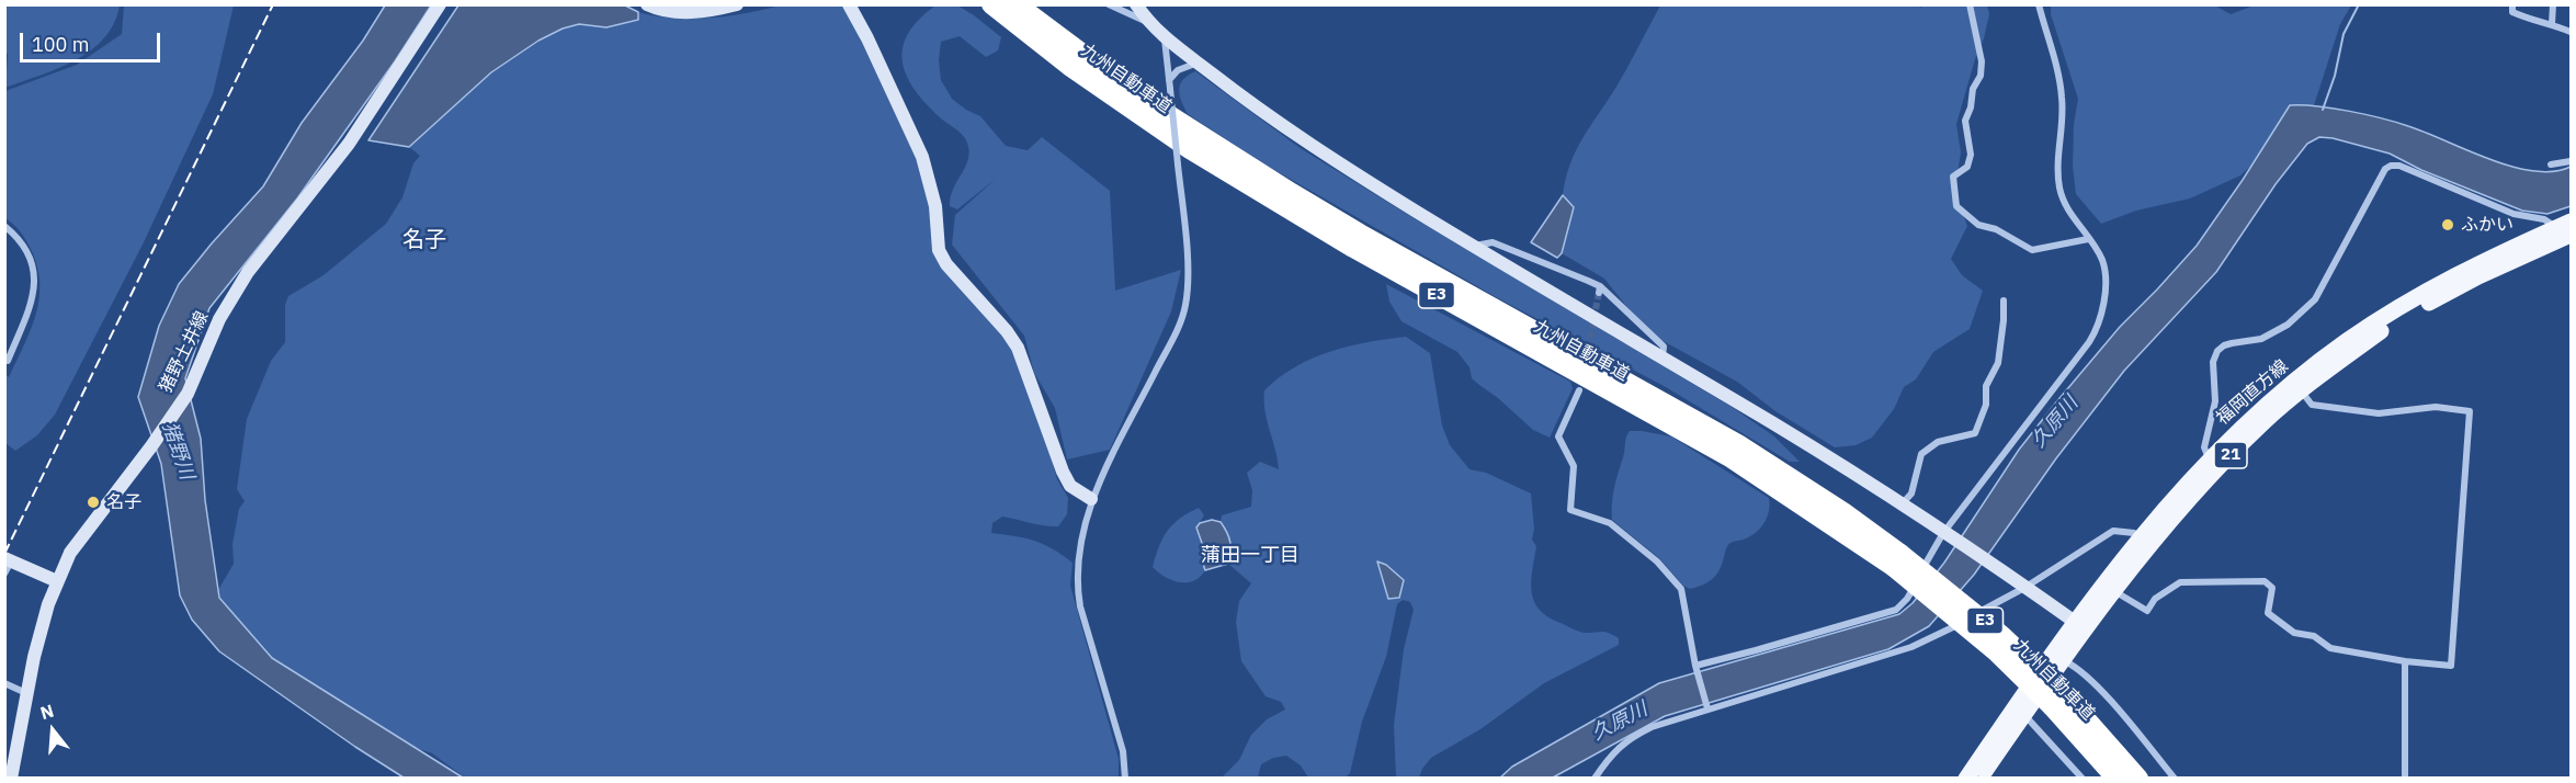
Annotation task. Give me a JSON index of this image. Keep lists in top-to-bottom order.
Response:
{
  "streets": {
    "highway": ["九州自動車道", "E3"],
    "main road": ["福岡直方線", "21"],
    "street": ["猪野土井線"]
  },
  "districts": ["名子", "蒲田一丁目"],
  "water": ["久原川", "猪野川"],
  "places": ["ふかい", "名子"],
  "scale_bar": "100 m",
  "north": "top"
}
